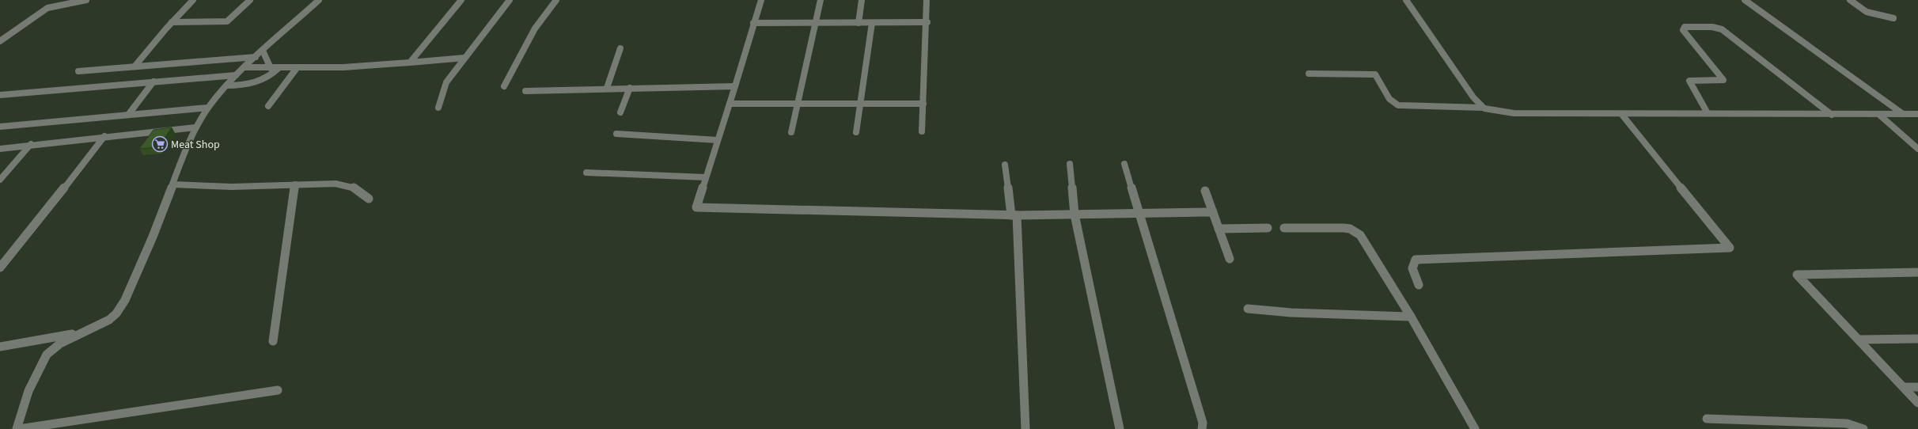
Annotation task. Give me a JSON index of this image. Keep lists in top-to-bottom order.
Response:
{
  "places": {
    "supermarket": ["Meat Shop"]
  }
}
